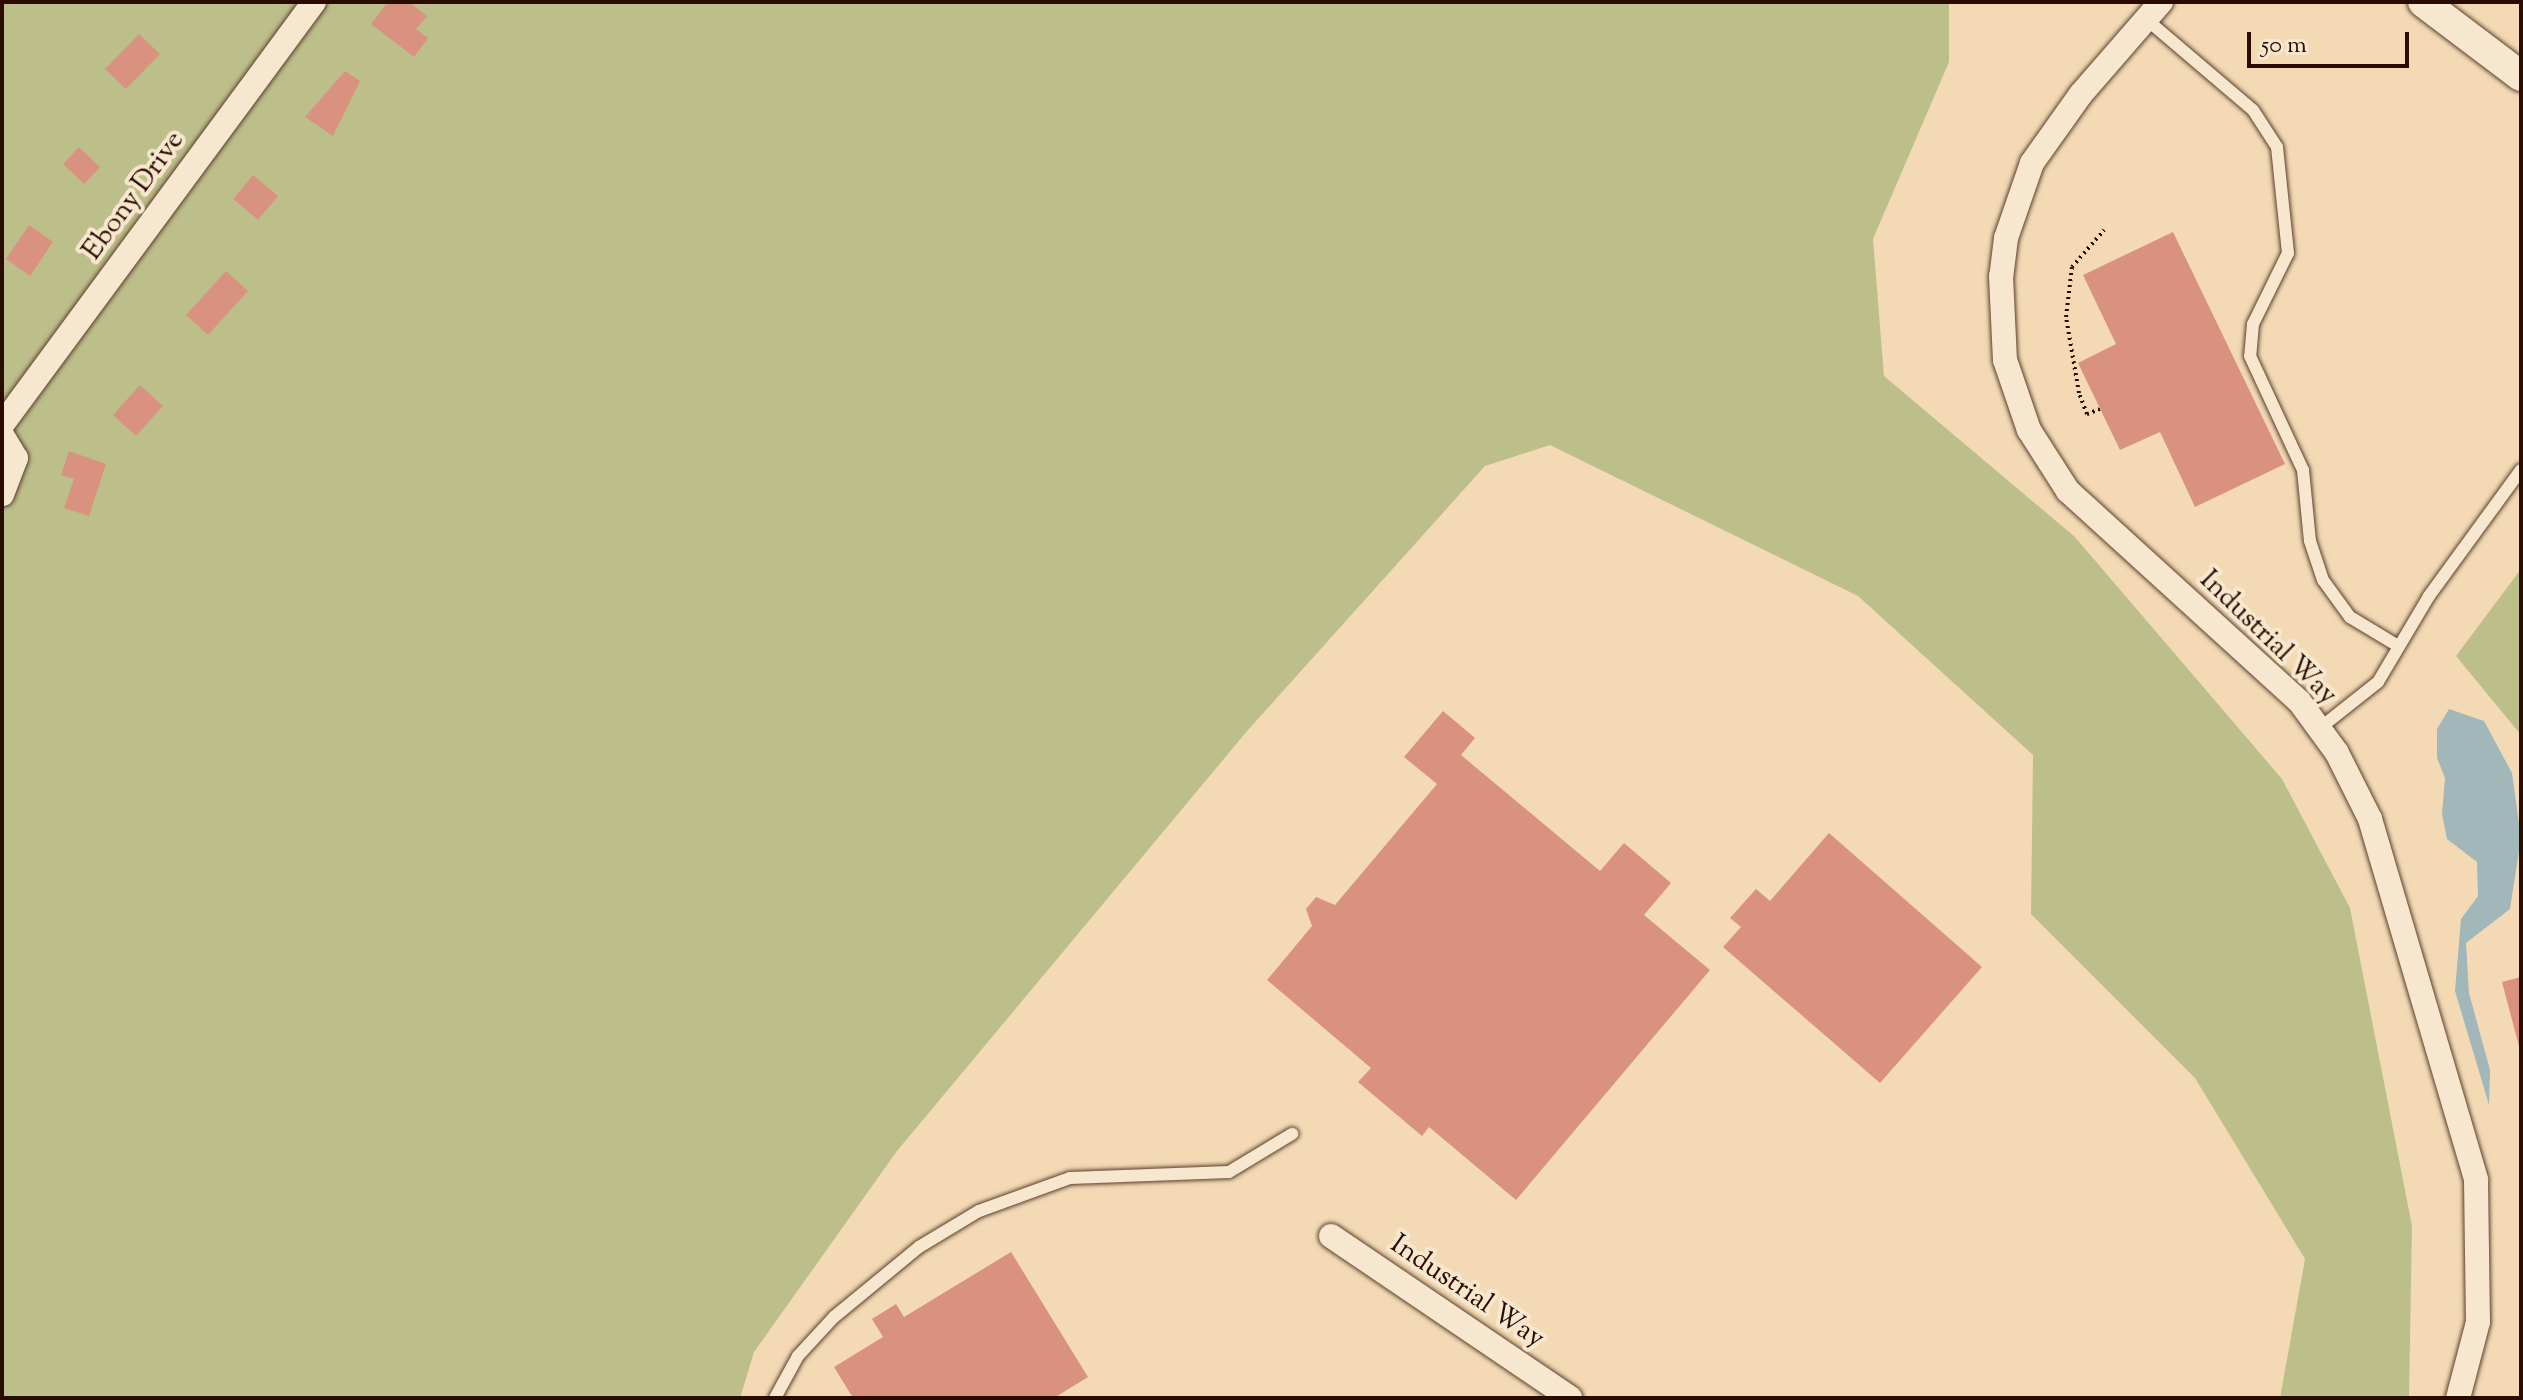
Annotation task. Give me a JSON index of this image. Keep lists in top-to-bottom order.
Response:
{
  "streets": {
    "street": ["Ebony Drive", "Industrial Way"]
  },
  "scale_bar": "50 m"
}
